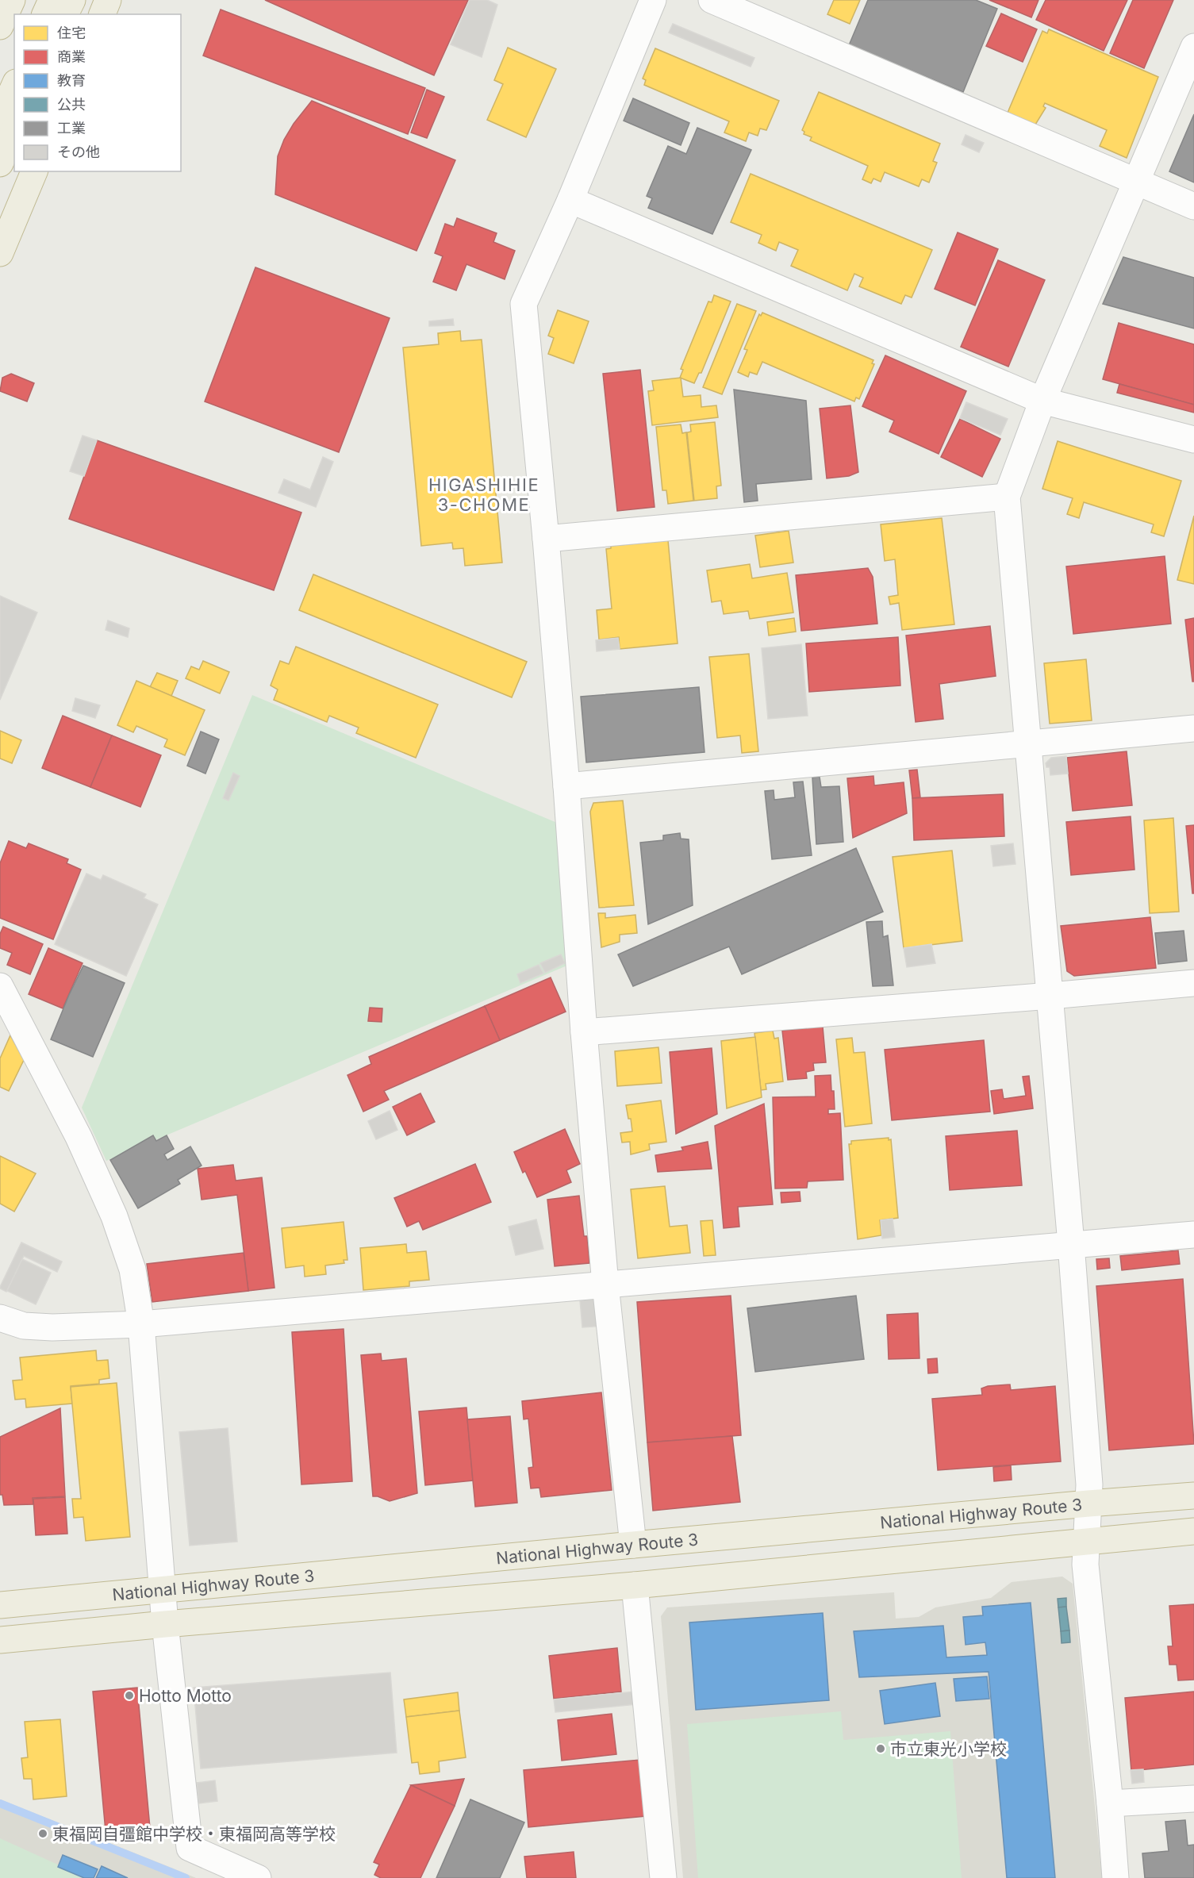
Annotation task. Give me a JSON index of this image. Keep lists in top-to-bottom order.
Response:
{
  "streets": {
    "highway": ["National Highway Route 3"]
  },
  "districts": ["HIGASHIHIE 3-CHOME"],
  "places": ["Hotto Motto", "市立東光小学校", "東福岡自彊館中学校・東福岡高等学校"],
  "legend": [
    "住宅",
    "商業",
    "教育",
    "公共",
    "工業",
    "その他"
  ]
}
